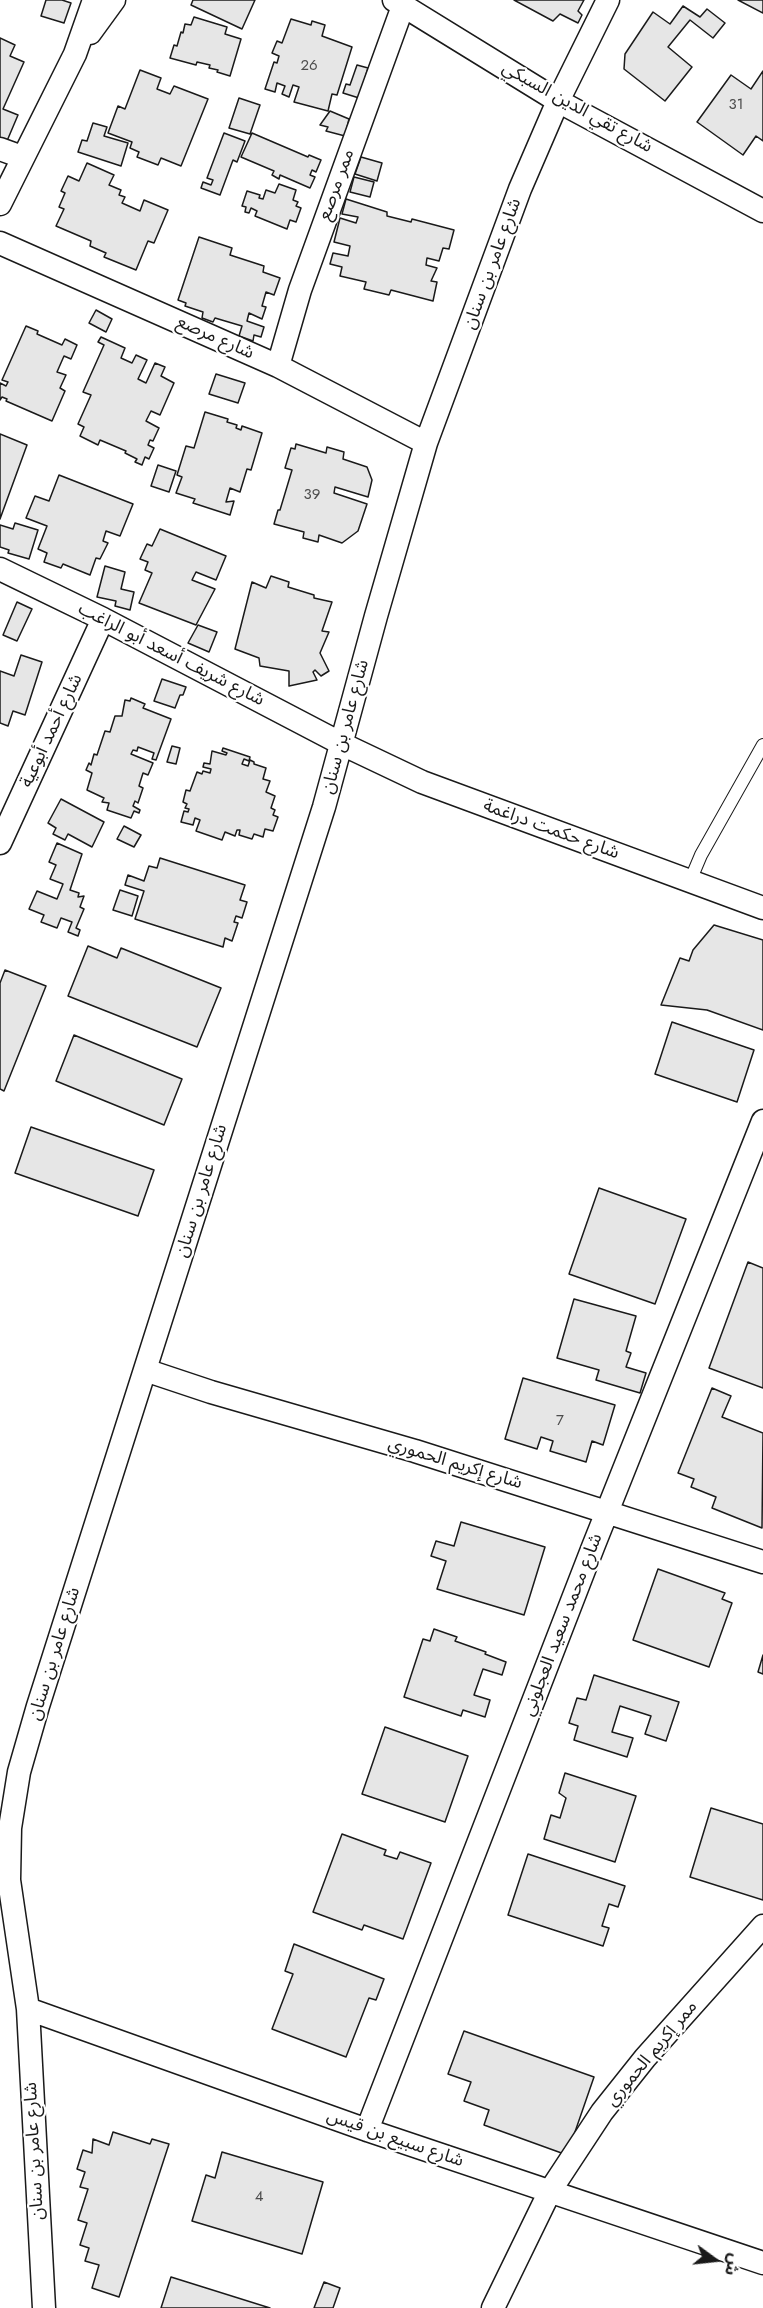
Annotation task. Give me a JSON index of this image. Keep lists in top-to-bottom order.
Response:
{
  "streets": {
    "street": [
      "شارع تقي الدين السبكي",
      "ممر مرصع",
      "شارع عامر بن سنان",
      "شارع مرصع",
      "شارع شريف أسعد أبو الراغب",
      "شارع أحمد أبوعية",
      "شارع حكمت دراغمة",
      "شارع إكريم الحموري",
      "شارع محمد سعيد العجلوني",
      "ممر إكريم الحموري",
      "شارع سبيع بن قيس"
    ]
  },
  "crossings": [
    ["شارع تقي الدين السبكي", "ممر مرصع"],
    ["شارع تقي الدين السبكي", "شارع عامر بن سنان"],
    ["ممر مرصع", "شارع مرصع"],
    ["شارع عامر بن سنان", "شارع مرصع"],
    ["شارع عامر بن سنان", "شارع شريف أسعد أبو الراغب"],
    ["شارع عامر بن سنان", "شارع حكمت دراغمة"],
    ["شارع عامر بن سنان", "شارع إكريم الحموري"],
    ["شارع عامر بن سنان", "شارع سبيع بن قيس"],
    ["شارع شريف أسعد أبو الراغب", "شارع أحمد أبوعية"],
    ["شارع شريف أسعد أبو الراغب", "شارع حكمت دراغمة"],
    ["شارع إكريم الحموري", "شارع محمد سعيد العجلوني"],
    ["شارع محمد سعيد العجلوني", "شارع سبيع بن قيس"],
    ["ممر إكريم الحموري", "شارع سبيع بن قيس"]
  ],
  "house_numbers": [
    "26",
    "31",
    "39",
    "7",
    "4"
  ],
  "north": "right"
}
